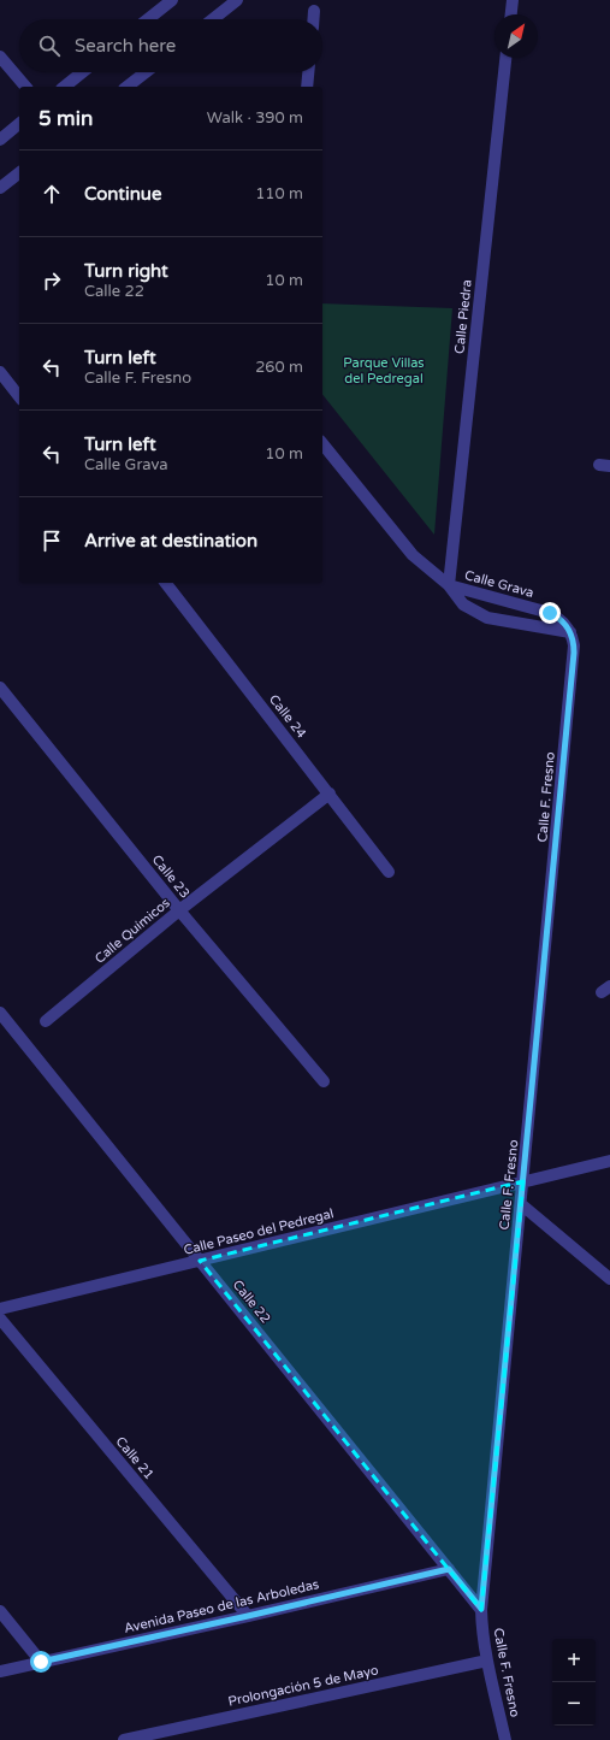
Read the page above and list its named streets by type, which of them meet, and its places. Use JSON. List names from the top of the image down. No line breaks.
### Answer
{"streets":{"street":["Calle Piedra","Calle Grava","Calle 24","Calle F. Fresno","Calle 23","Calle Químicos","Calle Paseo del Pedregal","Calle 22","Calle 21","Avenida Paseo de las Arboledas","Prolongación 5 de Mayo"]},"crossings":[["Calle Piedra","Calle Grava"],["Calle Grava","Calle F. Fresno"],["Calle 24","Calle Químicos"],["Calle F. Fresno","Calle Paseo del Pedregal"],["Calle F. Fresno","Calle 22"],["Calle F. Fresno","Prolongación 5 de Mayo"],["Calle 23","Calle Químicos"],["Calle Paseo del Pedregal","Calle 22"],["Calle 22","Avenida Paseo de las Arboledas"],["Calle 21","Avenida Paseo de las Arboledas"]],"parks":["Parque Villas del Pedregal"],"north":"top right","page":{"search":"Search here","heading":["5 min","Walk · 390 m"],"list":[["Continue","110 m"],["Turn right","Calle 22","10 m"],["Turn left","Calle F. Fresno","260 m"],["Turn left","Calle Grava","10 m"],"Arrive at destination"],"map_buttons":["+","−"]}}
